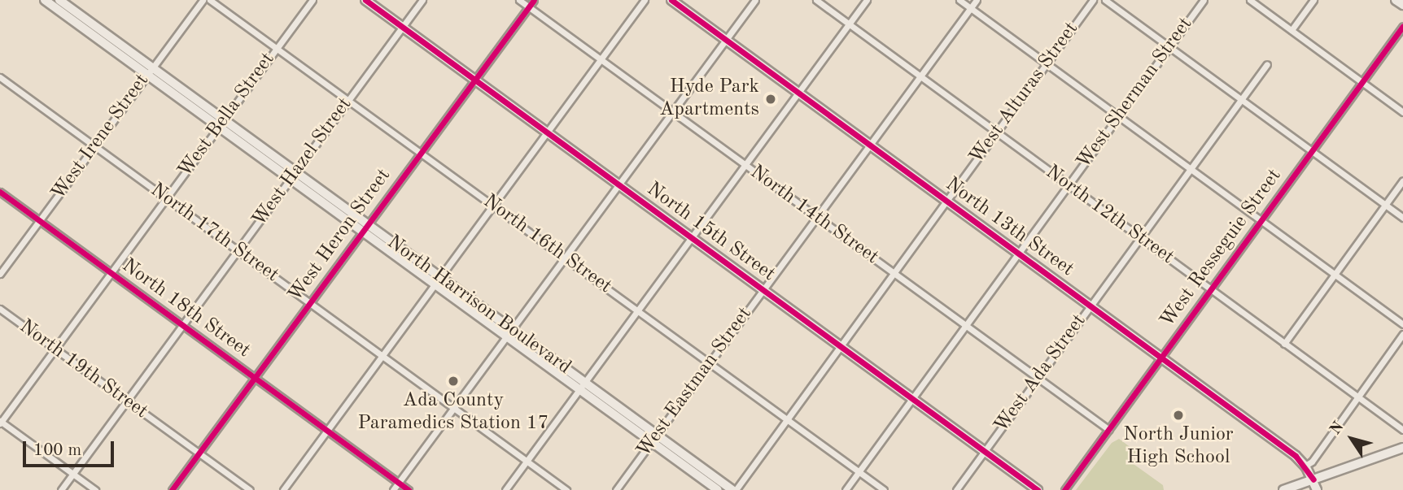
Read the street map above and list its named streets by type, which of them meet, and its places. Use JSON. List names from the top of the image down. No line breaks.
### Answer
{"streets":{"street":["West Alturas Street","West Sherman Street","West Bella Street","West Irene Street","West Hazel Street","North 14th Street","North 12th Street","North 13th Street","North 15th Street","North 17th Street","West Heron Street","North 16th Street","West Resseguie Street","North Harrison Boulevard","North 18th Street","North 19th Street","West Ada Street","West Eastman Street"]},"crossings":[["West Alturas Street","North 14th Street"],["West Alturas Street","North 12th Street"],["West Alturas Street","North 13th Street"],["West Alturas Street","North 15th Street"],["West Alturas Street","North 16th Street"],["West Alturas Street","North Harrison Boulevard"],["West Sherman Street","North 14th Street"],["West Sherman Street","North 12th Street"],["West Sherman Street","North 13th Street"],["West Sherman Street","North 15th Street"],["West Sherman Street","North 16th Street"],["West Bella Street","North 17th Street"],["West Bella Street","North 16th Street"],["West Bella Street","North Harrison Boulevard"],["West Bella Street","North 18th Street"],["West Bella Street","North 19th Street"],["West Irene Street","North 17th Street"],["West Irene Street","North Harrison Boulevard"],["West Irene Street","North 18th Street"],["West Hazel Street","North 15th Street"],["West Hazel Street","North 17th Street"],["West Hazel Street","North 16th Street"],["West Hazel Street","North Harrison Boulevard"],["West Hazel Street","North 18th Street"],["West Hazel Street","North 19th Street"],["North 14th Street","West Heron Street"],["North 14th Street","West Resseguie Street"],["North 14th Street","West Ada Street"],["North 14th Street","West Eastman Street"],["North 12th Street","West Resseguie Street"],["North 12th Street","West Ada Street"],["North 12th Street","West Eastman Street"],["North 13th Street","West Resseguie Street"],["North 13th Street","West Ada Street"],["North 13th Street","West Eastman Street"],["North 15th Street","West Heron Street"],["North 15th Street","West Ada Street"],["North 15th Street","West Eastman Street"],["North 17th Street","West Heron Street"],["West Heron Street","North 16th Street"],["West Heron Street","North Harrison Boulevard"],["West Heron Street","North 18th Street"],["West Heron Street","North 19th Street"],["North 16th Street","West Eastman Street"],["North Harrison Boulevard","West Eastman Street"]],"places":["Hyde Park Apartments","Ada County Paramedics Station 17","North Junior High School"],"scale_bar":"100 m","north":"top left"}
